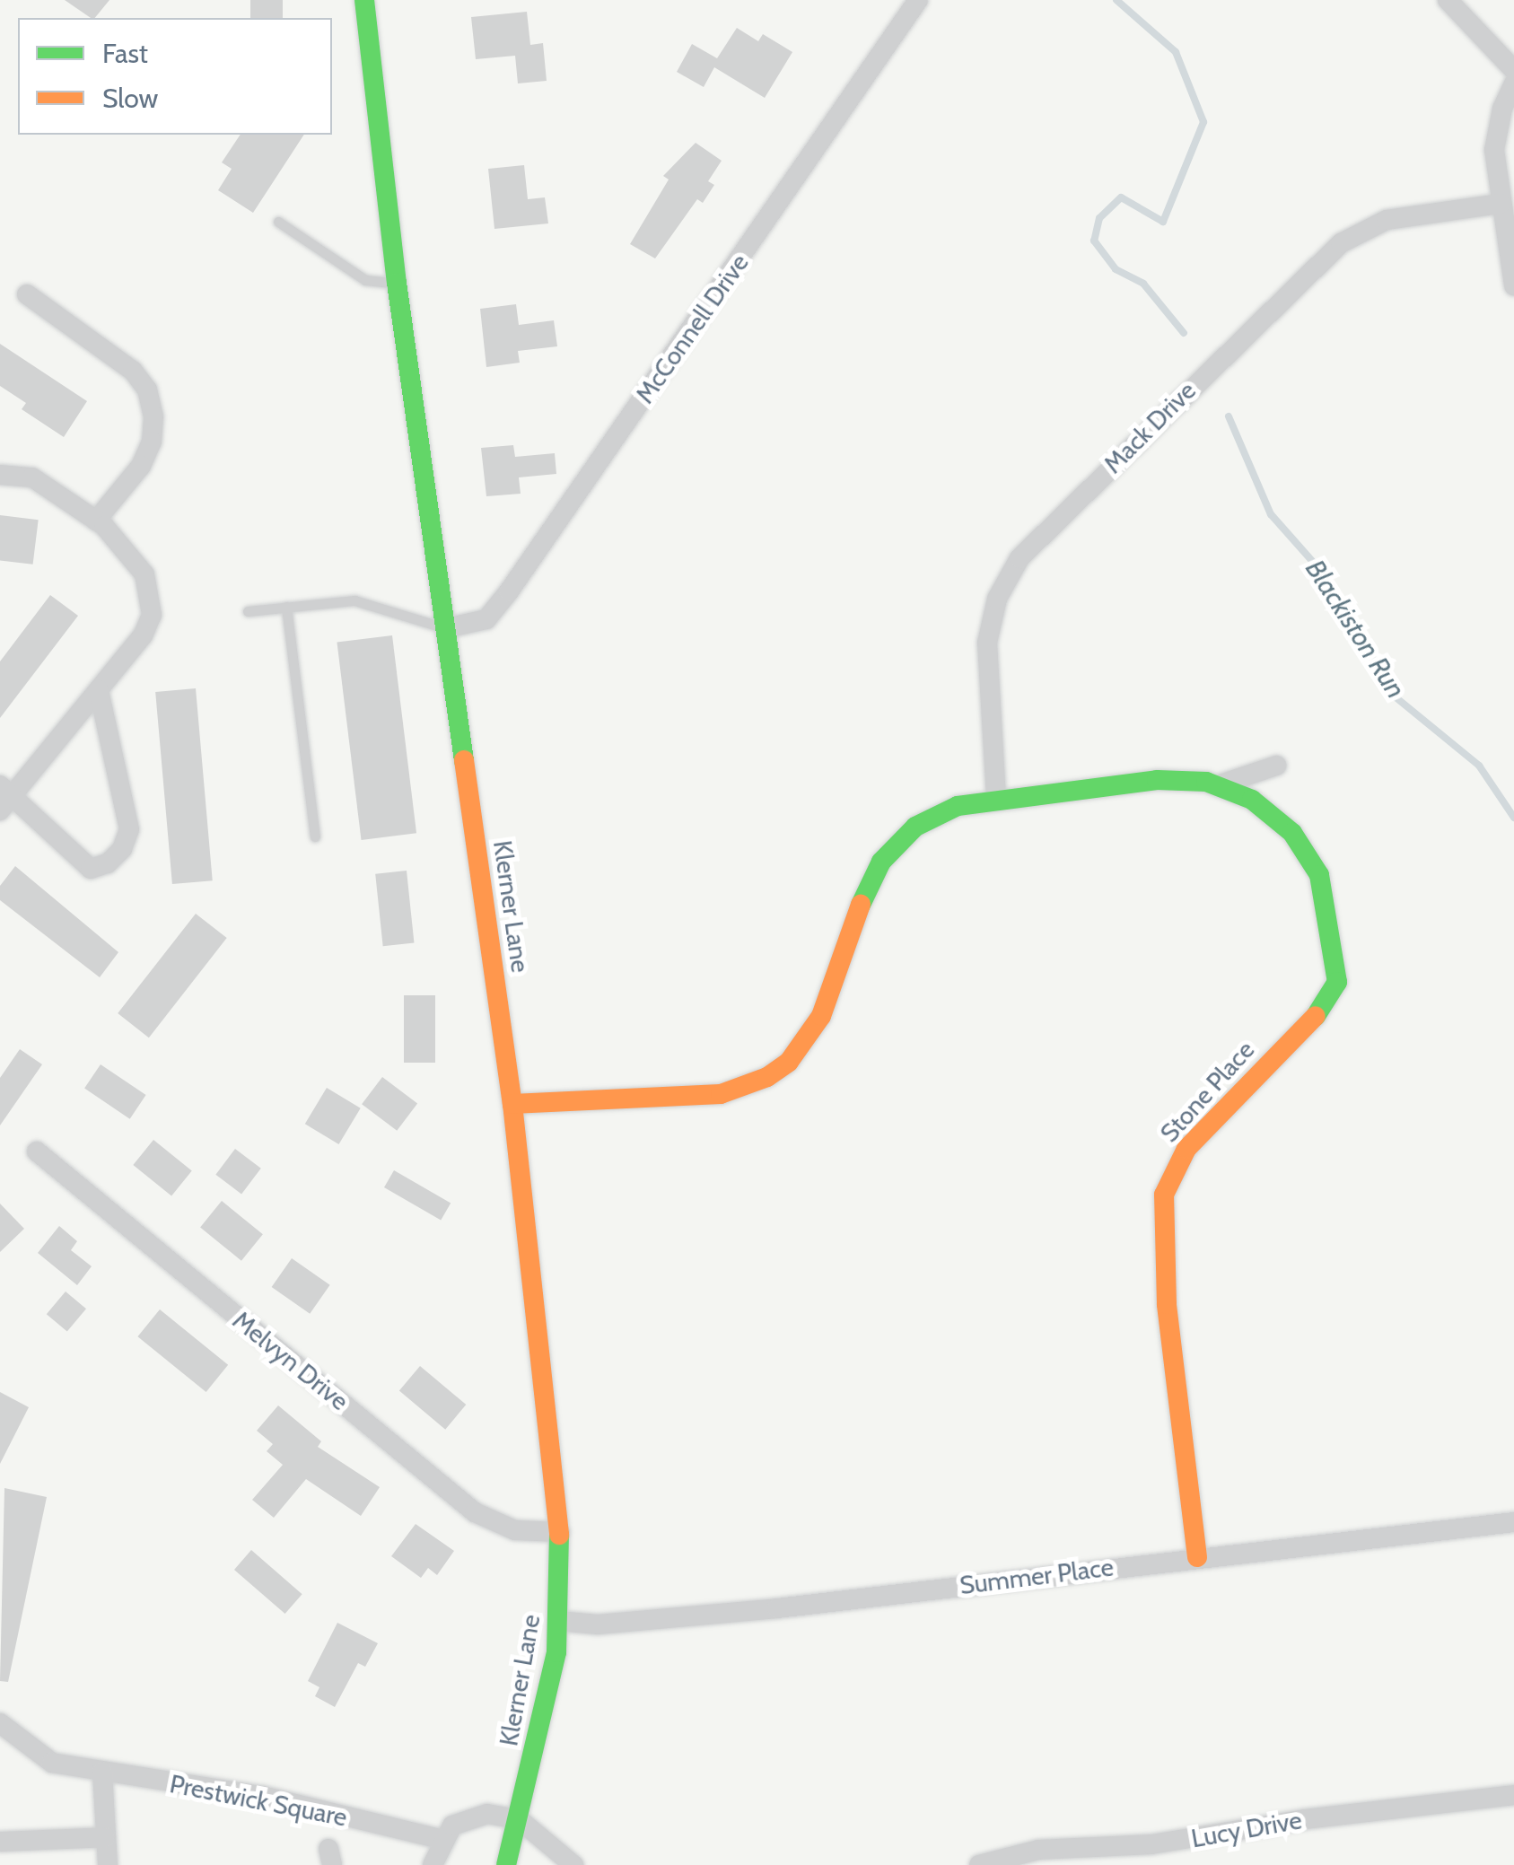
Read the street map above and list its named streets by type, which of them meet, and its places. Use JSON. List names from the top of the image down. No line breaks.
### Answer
{"streets":{"street":["McConnell Drive","Mack Drive","Klerner Lane","Stone Place","Melvyn Drive","Summer Place","Prestwick Square","Lucy Drive"]},"crossings":[["McConnell Drive","Klerner Lane"],["Mack Drive","Stone Place"],["Klerner Lane","Stone Place"],["Klerner Lane","Melvyn Drive"],["Klerner Lane","Summer Place"],["Stone Place","Summer Place"]],"water":["Blackiston Run"],"legend":["Fast","Slow"]}
